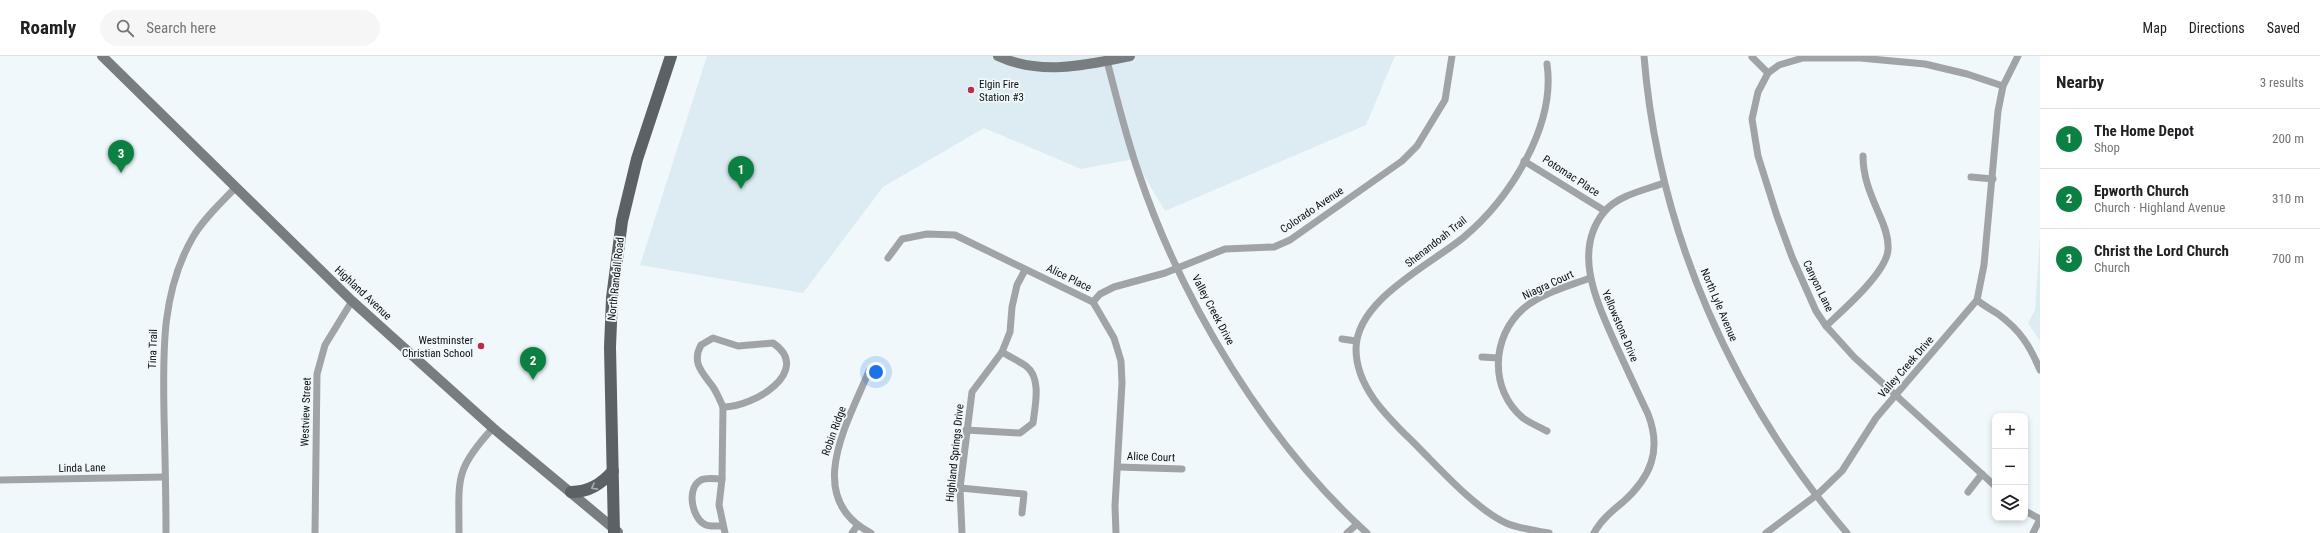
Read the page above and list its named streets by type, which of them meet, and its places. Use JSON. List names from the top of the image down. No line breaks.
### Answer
{"streets":{"main road":["North Randall Road","Highland Avenue"],"street":["Potomac Place","Colorado Avenue","Shenandoah Trail","Alice Place","Niagra Court","Canyon Lane","North Lyle Avenue","Valley Creek Drive","Yellowstone Drive","Tina Trail","Westview Street","Robin Ridge","Highland Springs Drive","Alice Court","Linda Lane"]},"crossings":[["Potomac Place","Shenandoah Trail"],["Potomac Place","Yellowstone Drive"],["Colorado Avenue","Alice Place"],["Colorado Avenue","Valley Creek Drive"],["Alice Place","Highland Springs Drive"],["Alice Place","Alice Court"],["North Randall Road","Highland Avenue"],["Niagra Court","Yellowstone Drive"],["Canyon Lane","Valley Creek Drive"],["Highland Avenue","Tina Trail"],["Highland Avenue","Westview Street"],["North Lyle Avenue","Valley Creek Drive"],["North Lyle Avenue","Yellowstone Drive"],["Tina Trail","Linda Lane"]],"places":["Elgin Fire Station #3","Westminster Christian School"],"page":{"header":"Roamly","search":"Search here","nav":["Map","Directions","Saved"],"heading":["Nearby","3 results"],"list":[{"mark":"1","name":"The Home Depot","note":"Shop","value":"200 m"},{"mark":"2","name":"Epworth Church","note":"Church · Highland Avenue","value":"310 m"},{"mark":"3","name":"Christ the Lord Church","note":"Church","value":"700 m"}],"pins":["3","1","2"],"map_buttons":["+","−"]}}
